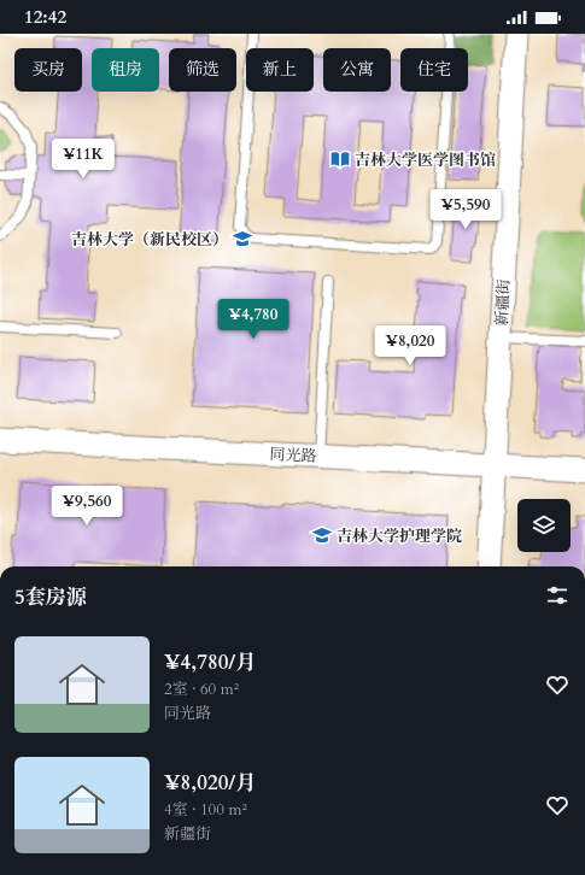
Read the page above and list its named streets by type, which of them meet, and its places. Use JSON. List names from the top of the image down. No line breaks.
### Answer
{"streets":{"street":["新疆街","同光路"]},"crossings":[["新疆街","同光路"]],"places":{"library":["吉林大学医学图书馆"],"school or university":["吉林大学（新民校区）","吉林大学护理学院"]},"page":{"status":"12:42","chip":["买房","租房","筛选","新上","公寓","住宅"],"price":["¥11K","¥5,590","¥4,780","¥8,020","¥9,560"],"heading":"5套房源","list":[{"name":"¥4,780/月","note":"2室 · 60 m² · 同光路"},{"name":"¥8,020/月","note":"4室 · 100 m² · 新疆街"}]}}
